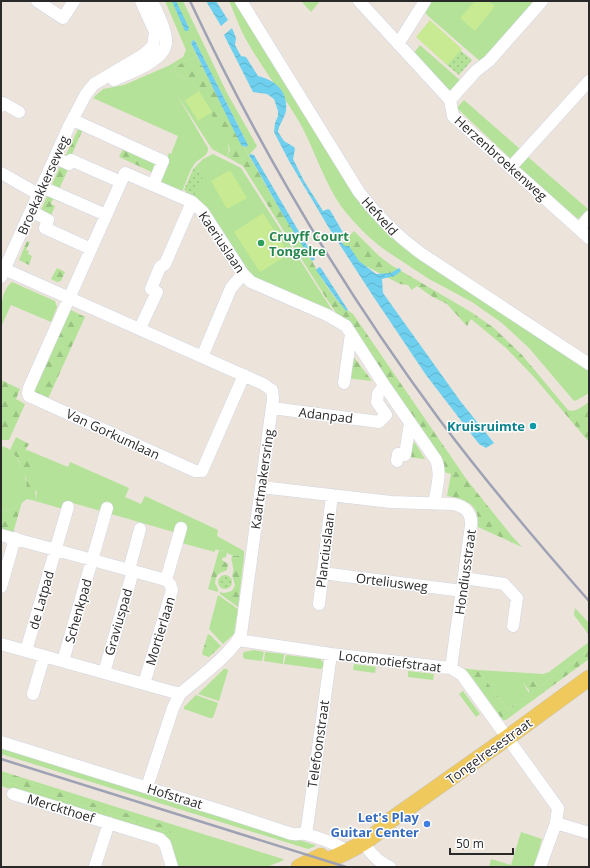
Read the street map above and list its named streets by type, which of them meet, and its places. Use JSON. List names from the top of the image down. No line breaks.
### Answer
{"streets":{"main road":["Tongelresestraat"],"street":["Herzenbroekenweg","Broekakkerseweg","Hefveld","Kaeriuslaan","Adanpad","Van Gorkumlaan","Kaartmakersring","Planciuslaan","Hondiusstraat","Orteliusweg","de Latpad","Schenkpad","Graviuspad","Mortierlaan","Locomotiefstraat","Telefoonstraat","Hofstraat","Merckthoef"]},"crossings":[["Broekakkerseweg","Kaartmakersring"],["Kaeriuslaan","Adanpad"],["Kaeriuslaan","Hondiusstraat"],["Adanpad","Kaartmakersring"],["Van Gorkumlaan","Kaartmakersring"],["Kaartmakersring","Locomotiefstraat"],["Planciuslaan","Orteliusweg"],["Hondiusstraat","Orteliusweg"],["Hondiusstraat","Locomotiefstraat"],["de Latpad","Mortierlaan"],["Schenkpad","Mortierlaan"],["Graviuspad","Mortierlaan"],["Locomotiefstraat","Telefoonstraat"],["Locomotiefstraat","Tongelresestraat"],["Telefoonstraat","Hofstraat"],["Tongelresestraat","Hofstraat"]],"places":["Cruyff Court Tongelre","Kruisruimte","Let's Play Guitar Center"],"scale_bar":"50 m"}
